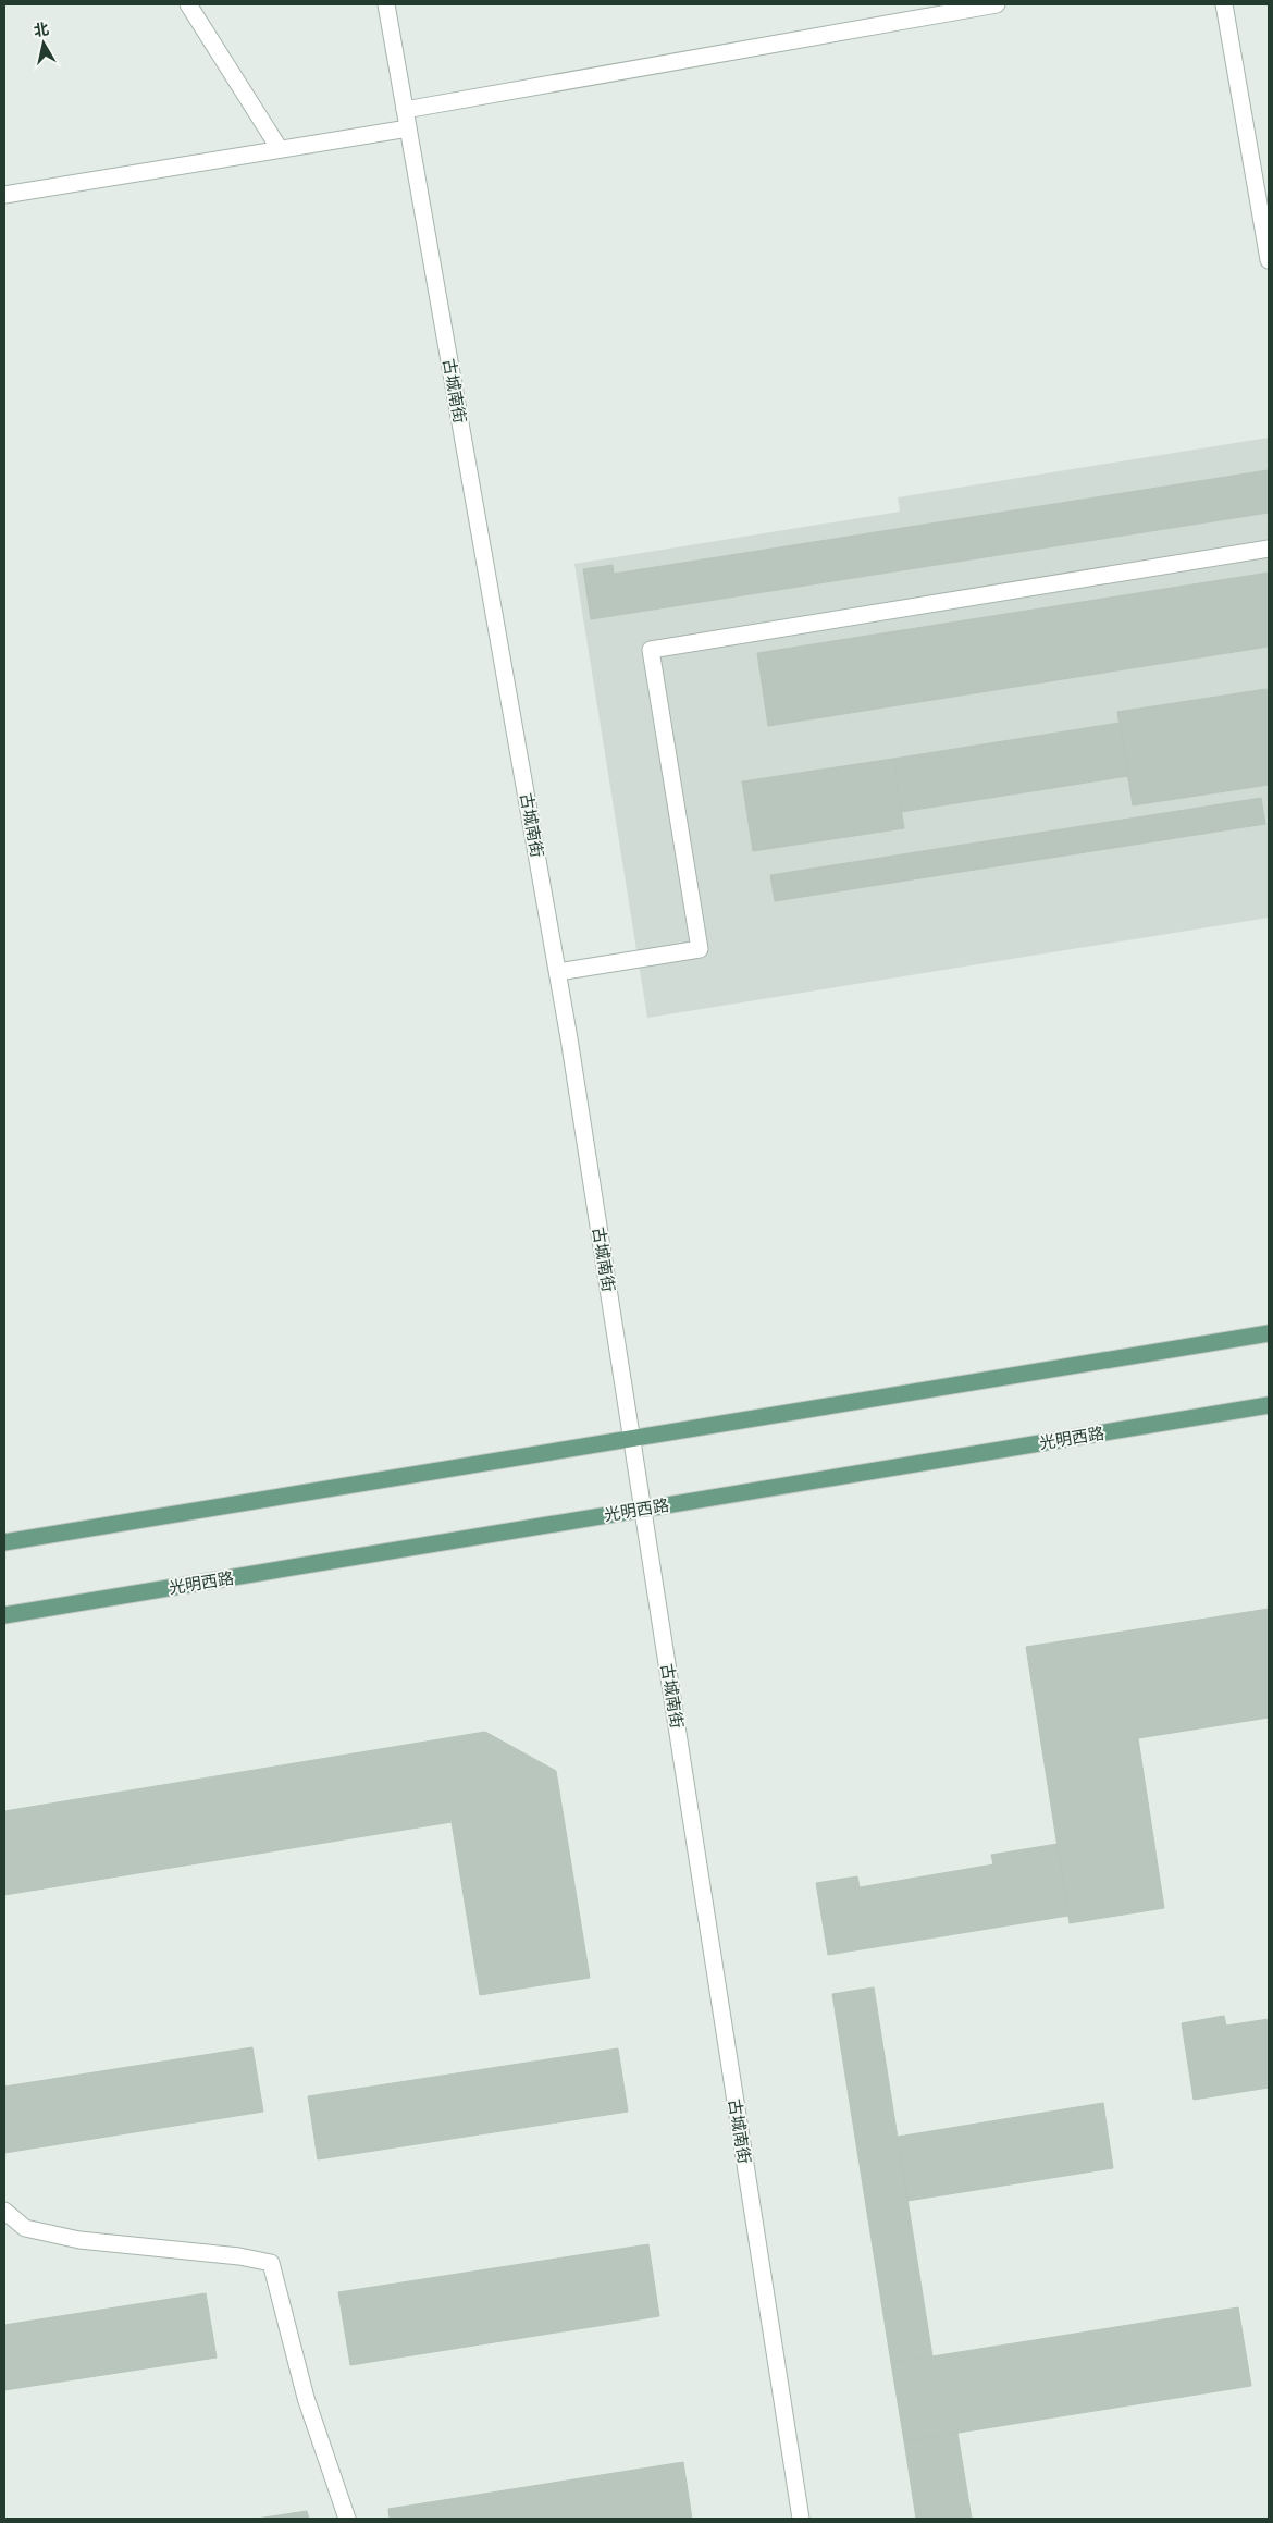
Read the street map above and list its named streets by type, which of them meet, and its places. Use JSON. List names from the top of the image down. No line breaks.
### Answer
{"streets":{"main road":["光明西路"],"street":["古城南街"]},"crossings":[["古城南街","光明西路"]],"north":"top"}
